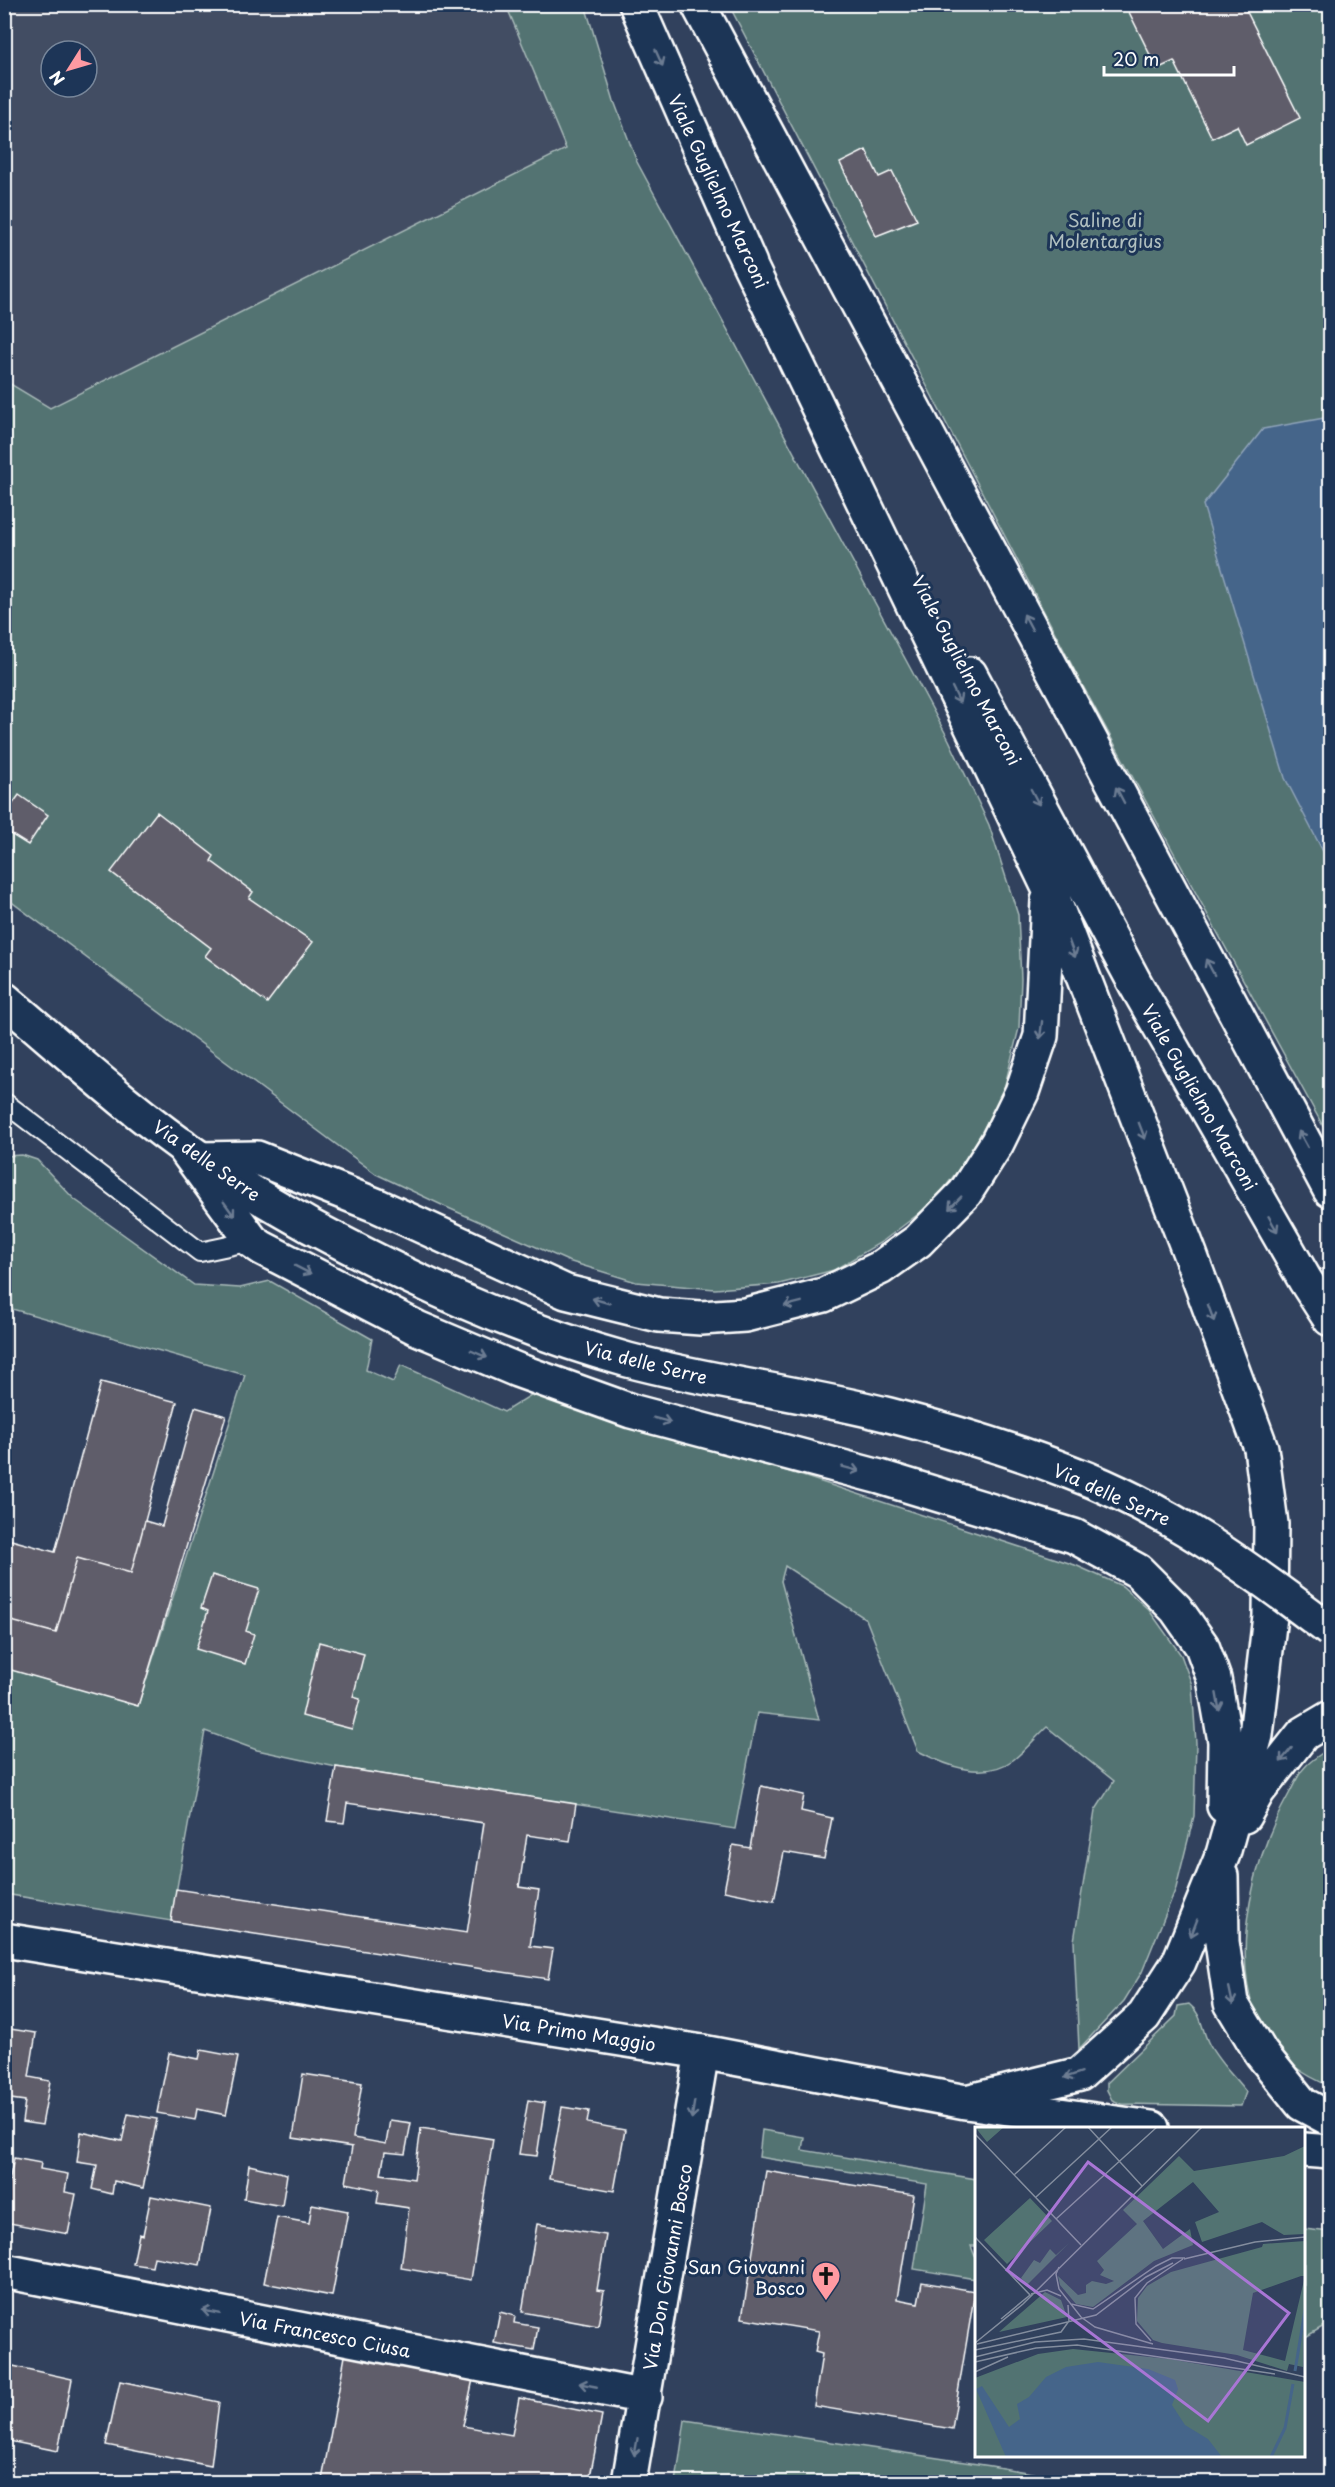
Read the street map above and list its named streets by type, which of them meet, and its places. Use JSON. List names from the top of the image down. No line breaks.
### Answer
{"streets":{"main road":["Viale Guglielmo Marconi","Via delle Serre","Via Primo Maggio","Via Don Giovanni Bosco","Via Francesco Ciusa"]},"crossings":[["Via Primo Maggio","Via Don Giovanni Bosco"],["Via Don Giovanni Bosco","Via Francesco Ciusa"]],"one_way":["Via Don Giovanni Bosco","Via Francesco Ciusa"],"parks":["Saline di Molentargius"],"places":{"church":["San Giovanni Bosco"]},"scale_bar":"20 m","north":"bottom left"}
